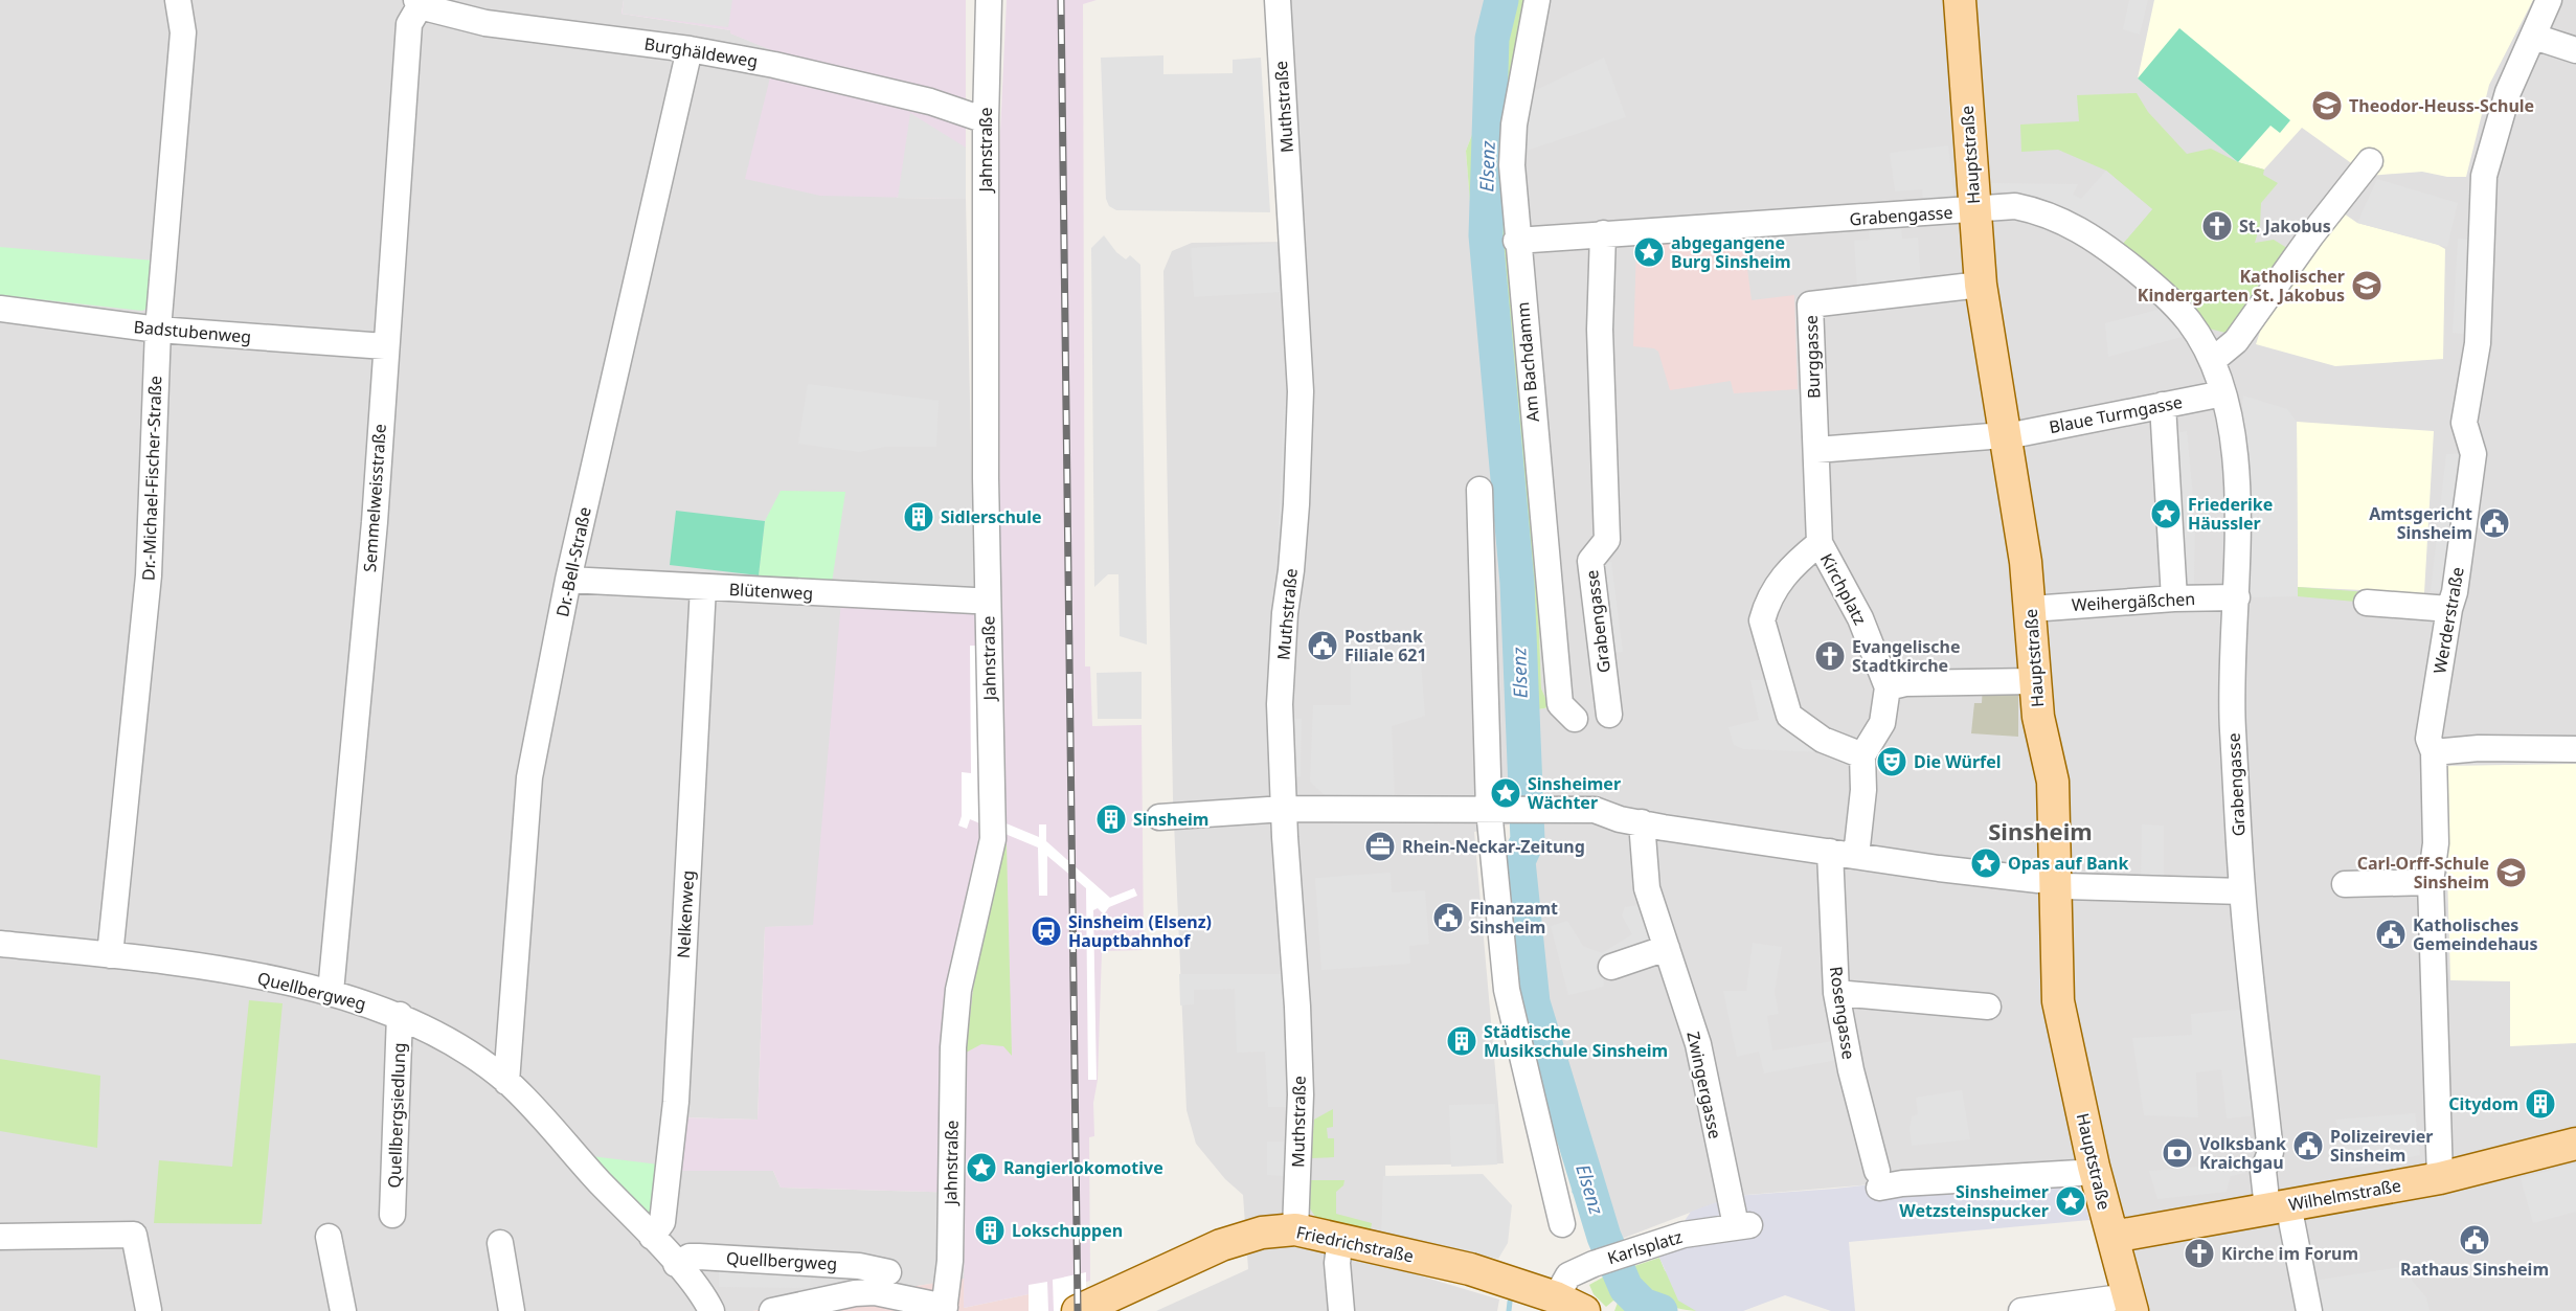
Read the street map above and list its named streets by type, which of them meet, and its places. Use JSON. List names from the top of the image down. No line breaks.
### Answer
{"streets":{"main road":["Hauptstraße","Wilhelmstraße","Friedrichstraße"],"street":["Burghäldeweg","Muthstraße","Jahnstraße","Grabengasse","Badstubenweg","Burggasse","Am Bachdamm","Blaue Turmgasse","Dr.-Michael-Fischer-Straße","Semmelweisstraße","Dr.-Bell-Straße","Kirchplatz","Blütenweg","Weihergäßchen","Werderstraße","Nelkenweg","Quellbergweg","Rosengasse","Zwingergasse","Quellbergsiedlung","Karlsplatz"]},"crossings":[["Burghäldeweg","Jahnstraße"],["Burghäldeweg","Semmelweisstraße"],["Burghäldeweg","Dr.-Bell-Straße"],["Muthstraße","Friedrichstraße"],["Hauptstraße","Grabengasse"],["Hauptstraße","Burggasse"],["Hauptstraße","Blaue Turmgasse"],["Hauptstraße","Weihergäßchen"],["Hauptstraße","Wilhelmstraße"],["Grabengasse","Am Bachdamm"],["Grabengasse","Blaue Turmgasse"],["Grabengasse","Weihergäßchen"],["Grabengasse","Wilhelmstraße"],["Badstubenweg","Dr.-Michael-Fischer-Straße"],["Badstubenweg","Semmelweisstraße"],["Burggasse","Blaue Turmgasse"],["Burggasse","Kirchplatz"],["Dr.-Michael-Fischer-Straße","Quellbergweg"],["Semmelweisstraße","Quellbergweg"],["Dr.-Bell-Straße","Blütenweg"],["Dr.-Bell-Straße","Quellbergweg"],["Blütenweg","Nelkenweg"],["Werderstraße","Wilhelmstraße"],["Nelkenweg","Quellbergweg"],["Quellbergweg","Quellbergsiedlung"],["Zwingergasse","Karlsplatz"],["Friedrichstraße","Karlsplatz"]],"districts":["Sinsheim"],"water":["Elsenz"],"places":{"school or university":["Theodor-Heuss-Schule","Katholischer Kindergarten St. Jakobus","Carl-Orff-Schule Sinsheim"],"church":["St. Jakobus","Evangelische Stadtkirche","Kirche im Forum"],"place":["abgegangene Burg Sinsheim","Friederike Häussler","Sinsheimer Wächter","Opas auf Bank","Rangierlokomotive","Sinsheimer Wetzsteinspucker"],"building":["Sidlerschule","Sinsheim","Städtische Musikschule Sinsheim","Citydom","Lokschuppen"],"public building":["Amtsgericht Sinsheim","Postbank Filiale 621","Finanzamt Sinsheim","Katholisches Gemeindehaus","Polizeirevier Sinsheim","Rathaus Sinsheim"],"theatre":["Die Würfel"],"office":["Rhein-Neckar-Zeitung"],"station":["Sinsheim (Elsenz) Hauptbahnhof"],"bank":["Volksbank Kraichgau"]}}
